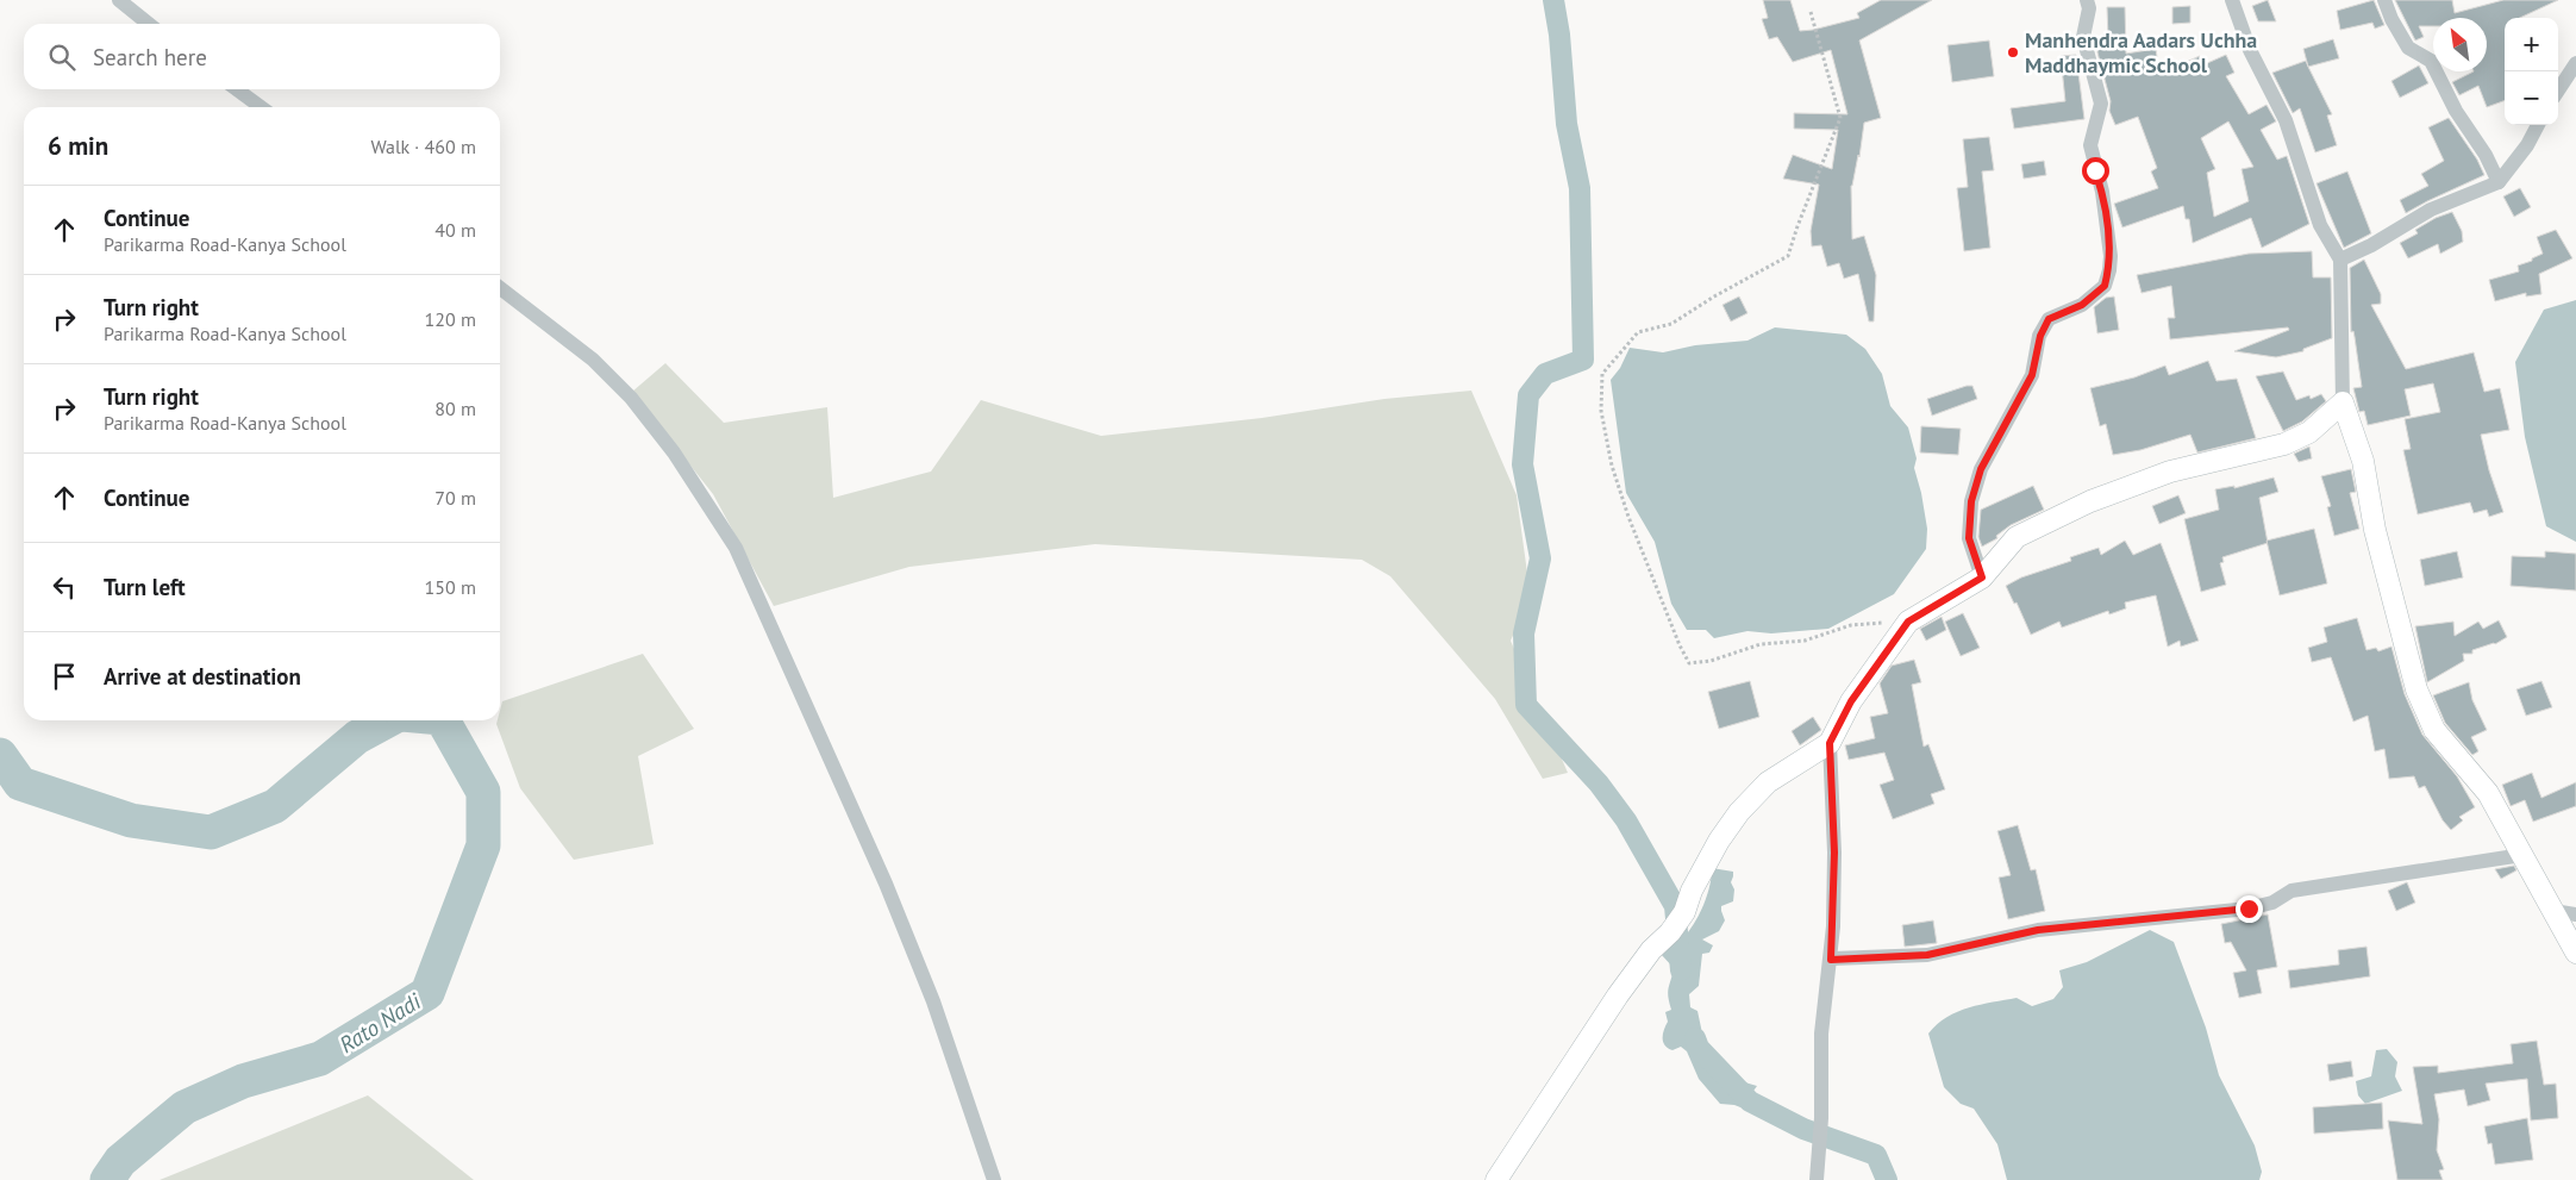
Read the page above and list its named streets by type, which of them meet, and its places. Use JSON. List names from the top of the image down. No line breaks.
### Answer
{"water":["Rato Nadi"],"places":["Manhendra Aadars Uchha Maddhaymic School"],"north":"top left","page":{"map_buttons":["+","−"],"search":"Search here","heading":["6 min","Walk · 460 m"],"list":[["Continue","Parikarma Road-Kanya School","40 m"],["Turn right","Parikarma Road-Kanya School","120 m"],["Turn right","Parikarma Road-Kanya School","80 m"],["Continue","70 m"],["Turn left","150 m"],"Arrive at destination"]}}
